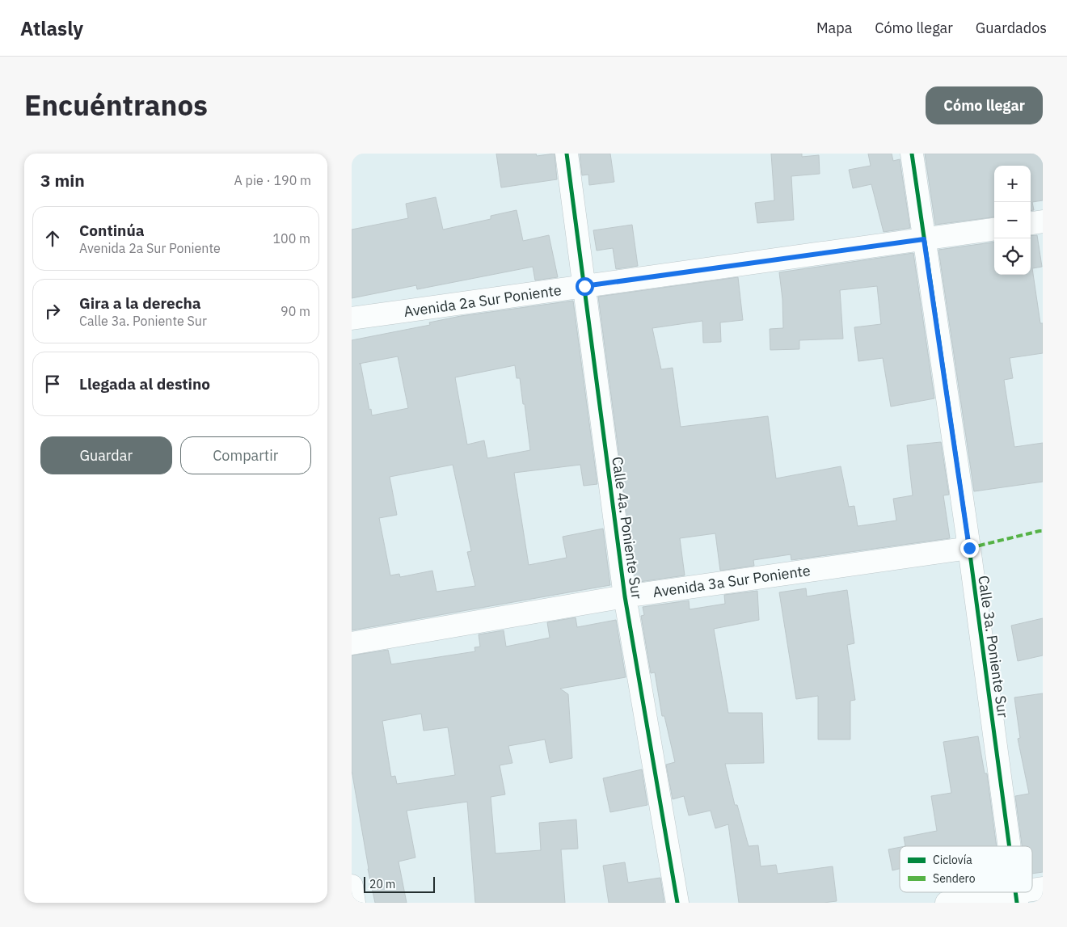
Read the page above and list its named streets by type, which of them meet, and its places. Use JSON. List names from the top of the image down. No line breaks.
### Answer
{"streets":{"street":["Avenida 2a Sur Poniente","Calle 4a. Poniente Sur","Avenida 3a Sur Poniente","Calle 3a. Poniente Sur"]},"crossings":[["Avenida 2a Sur Poniente","Calle 4a. Poniente Sur"],["Avenida 2a Sur Poniente","Calle 3a. Poniente Sur"],["Calle 4a. Poniente Sur","Avenida 3a Sur Poniente"],["Avenida 3a Sur Poniente","Calle 3a. Poniente Sur"]],"legend":["Ciclovía","Sendero"],"scale_bar":"20 m","page":{"header":"Atlasly","nav":["Mapa","Cómo llegar","Guardados"],"title":"Encuéntranos","buttons":["Cómo llegar",["Guardar","Compartir"]],"heading":["3 min","A pie · 190 m"],"map_buttons":["+","−"],"list":[["Continúa","Avenida 2a Sur Poniente","100 m"],["Gira a la derecha","Calle 3a. Poniente Sur","90 m"],"Llegada al destino"],"scale":"20 m"}}
